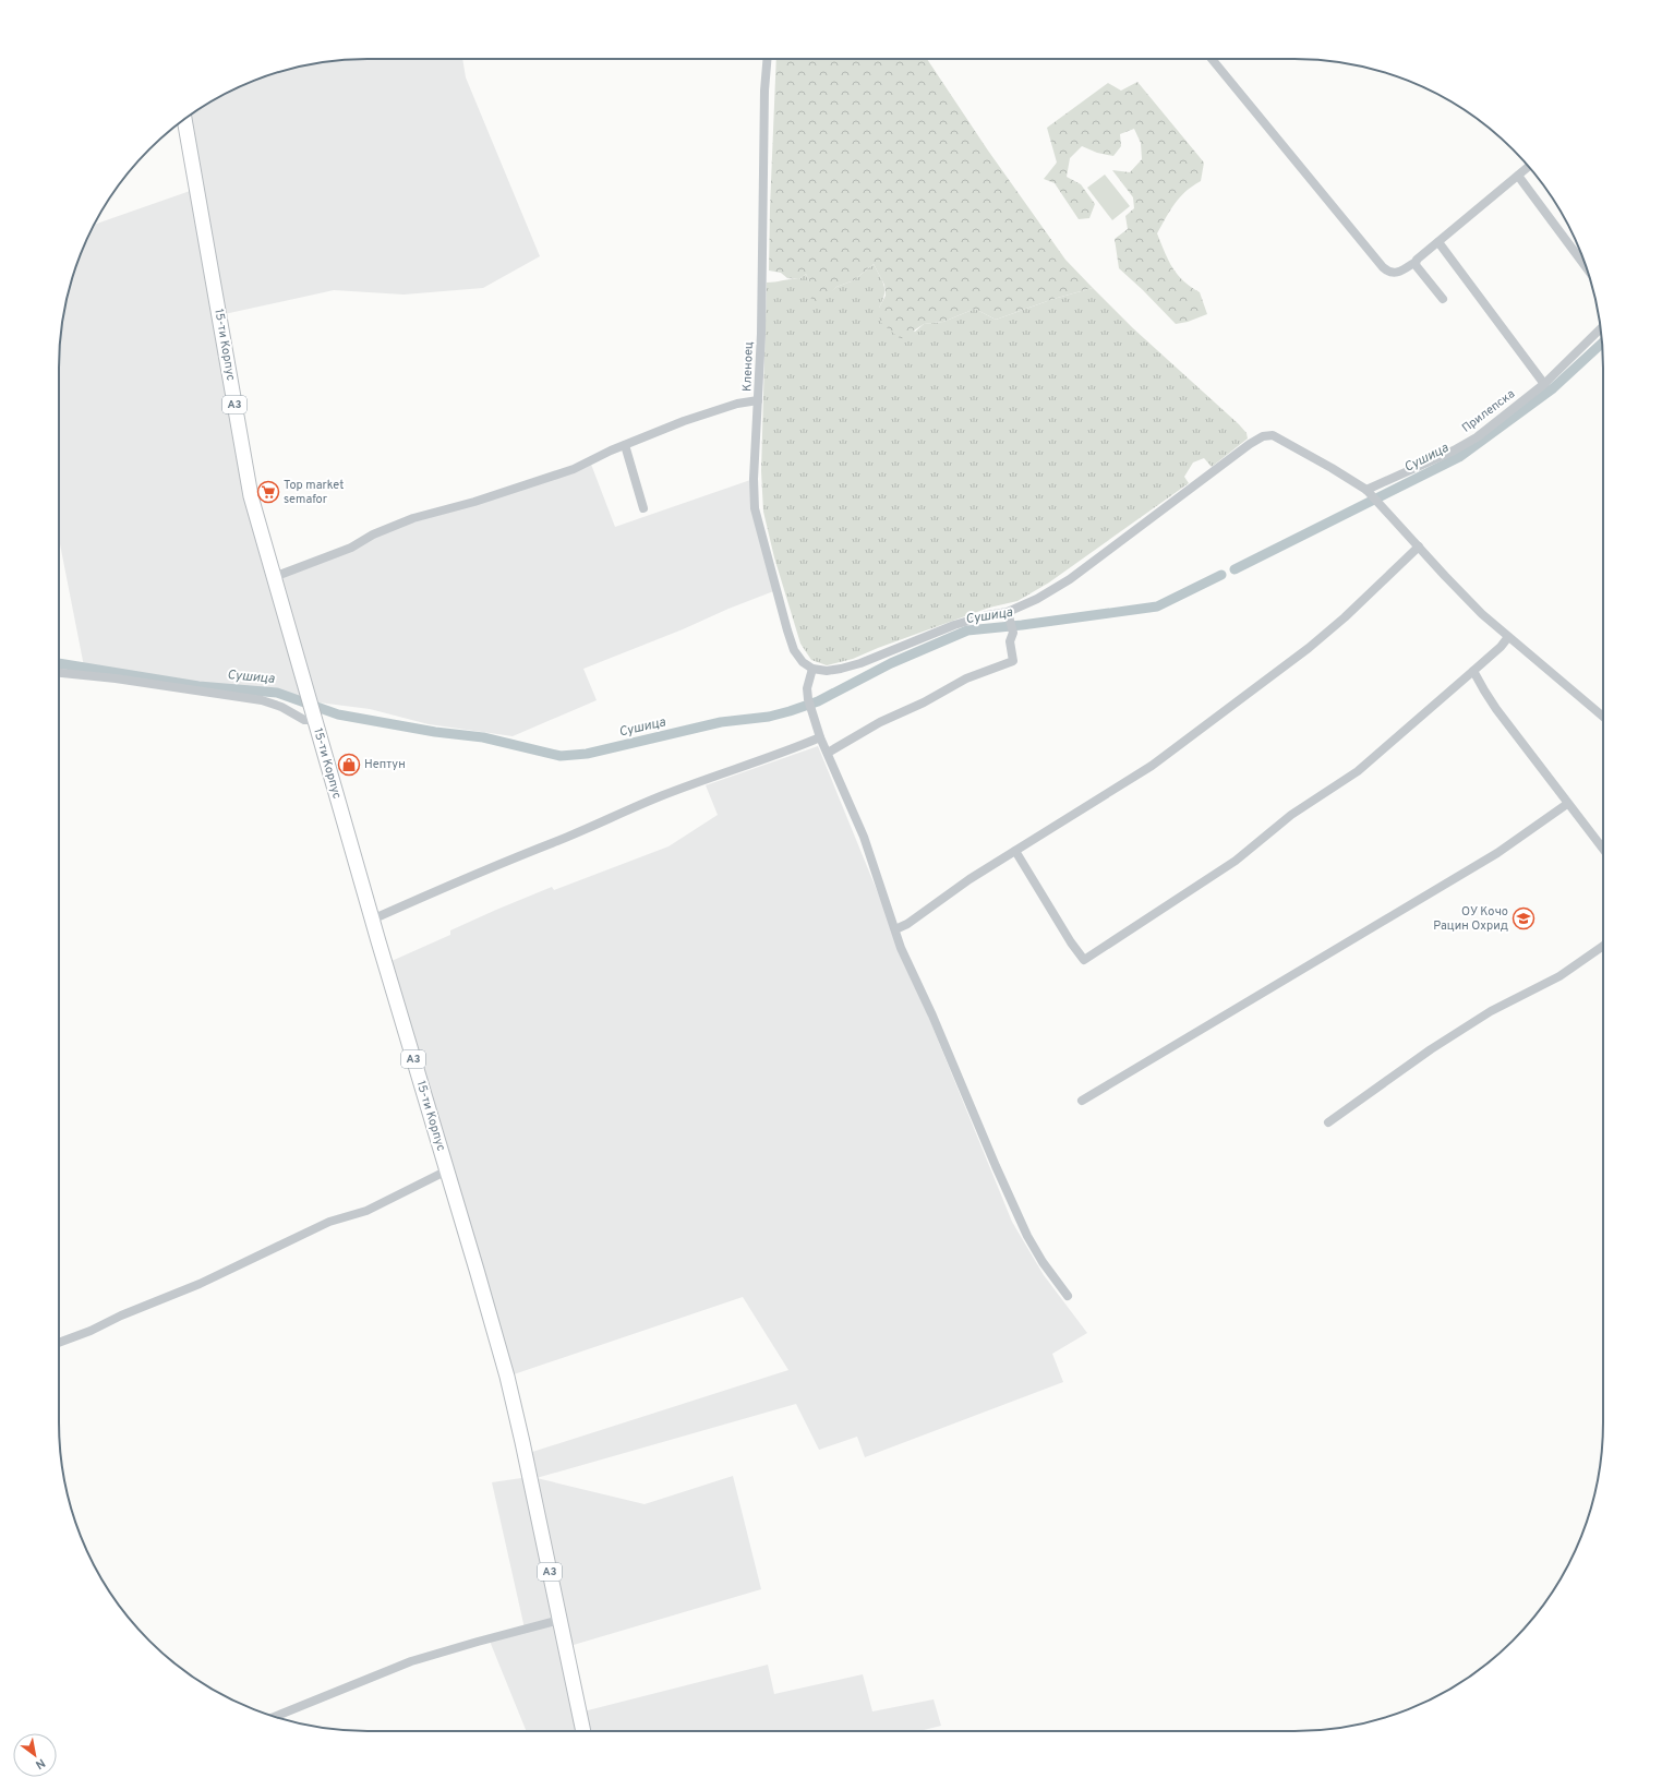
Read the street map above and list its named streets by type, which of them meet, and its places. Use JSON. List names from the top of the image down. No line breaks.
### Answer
{"streets":{"main road":["15-ти Корпус","A3"],"street":["Кленоец","Прилепска"]},"crossings":[["15-ти Корпус","A3"]],"water":["Сушица"],"places":{"supermarket":["Top market semafor"],"shop":["Нептун"],"school or university":["ОУ Кочо Рацин Охрид"]},"north":"bottom right"}
